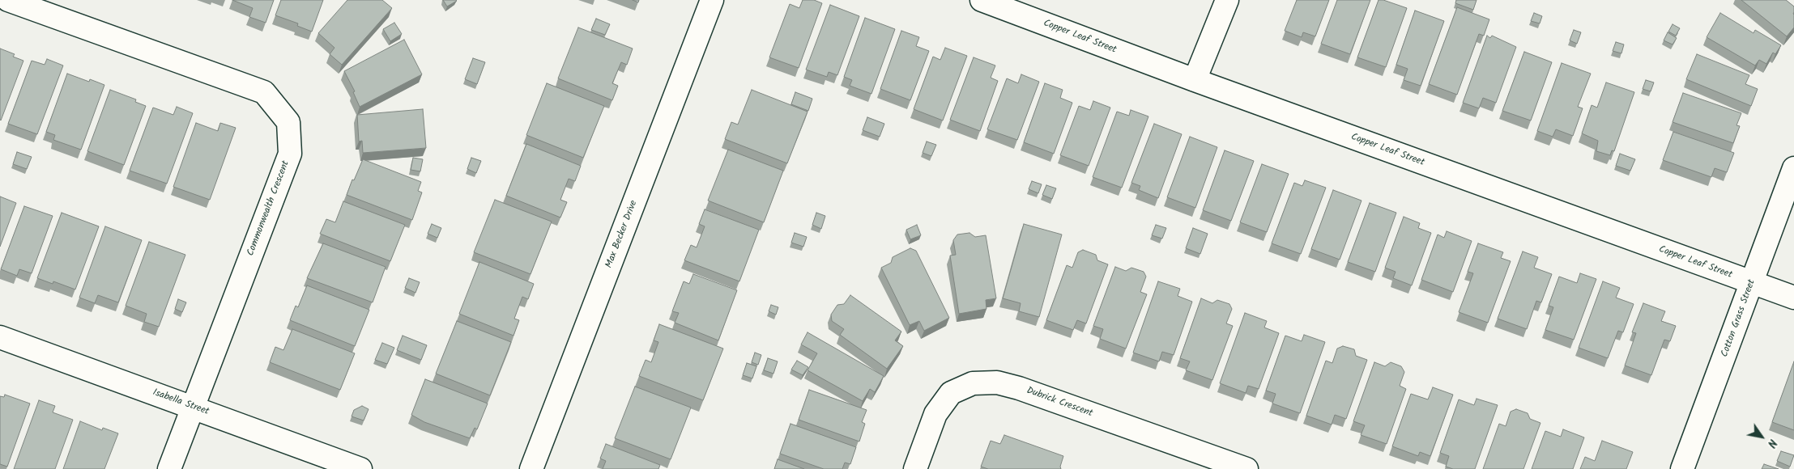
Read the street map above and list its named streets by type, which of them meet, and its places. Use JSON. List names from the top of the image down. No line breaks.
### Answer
{"streets":{"street":["Copper Leaf Street","Commonwealth Crescent","Max Becker Drive","Cotton Grass Street","Isabella Street","Dubrick Crescent"]},"crossings":[["Copper Leaf Street","Cotton Grass Street"],["Commonwealth Crescent","Isabella Street"]],"north":"bottom right"}
